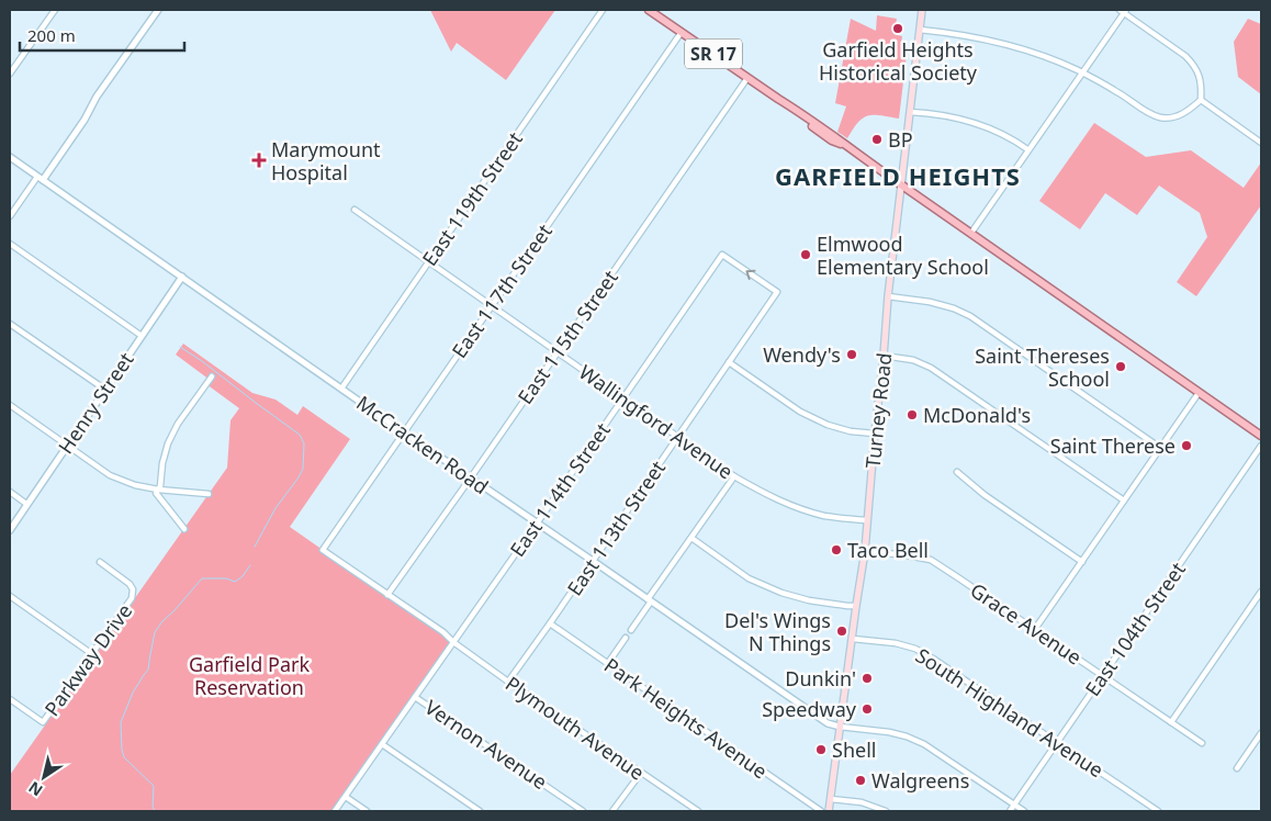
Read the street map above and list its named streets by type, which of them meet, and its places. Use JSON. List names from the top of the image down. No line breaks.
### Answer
{"streets":{"main road":["SR 17","Turney Road"],"street":["East 119th Street","East 117th Street","East 115th Street","Henry Street","Wallingford Avenue","McCracken Road","East 114th Street","East 113th Street","Grace Avenue","East 104th Street","Parkway Drive","South Highland Avenue","Park Heights Avenue","Plymouth Avenue","Vernon Avenue"]},"crossings":[["SR 17","East 117th Street"],["SR 17","East 115th Street"],["SR 17","Turney Road"],["East 119th Street","Wallingford Avenue"],["East 119th Street","McCracken Road"],["East 117th Street","Wallingford Avenue"],["East 117th Street","McCracken Road"],["East 117th Street","Plymouth Avenue"],["East 115th Street","Wallingford Avenue"],["East 115th Street","McCracken Road"],["East 115th Street","Plymouth Avenue"],["Henry Street","McCracken Road"],["Turney Road","Wallingford Avenue"],["Turney Road","McCracken Road"],["Turney Road","Grace Avenue"],["Turney Road","South Highland Avenue"],["Wallingford Avenue","East 114th Street"],["Wallingford Avenue","East 113th Street"],["McCracken Road","East 114th Street"],["McCracken Road","East 113th Street"],["East 114th Street","East 113th Street"],["East 114th Street","Plymouth Avenue"],["East 114th Street","Vernon Avenue"],["East 113th Street","Park Heights Avenue"],["East 113th Street","Plymouth Avenue"],["Grace Avenue","East 104th Street"],["East 104th Street","South Highland Avenue"]],"districts":["GARFIELD HEIGHTS"],"parks":["Garfield Park Reservation"],"places":{"other":["Garfield Heights Historical Society","BP","Elmwood Elementary School","Wendy's","Saint Thereses School","McDonald's","Saint Therese","Taco Bell","Del's Wings N Things","Dunkin'","Speedway","Shell","Walgreens"],"health":["Marymount Hospital"]},"scale_bar":"200 m","north":"bottom left"}
